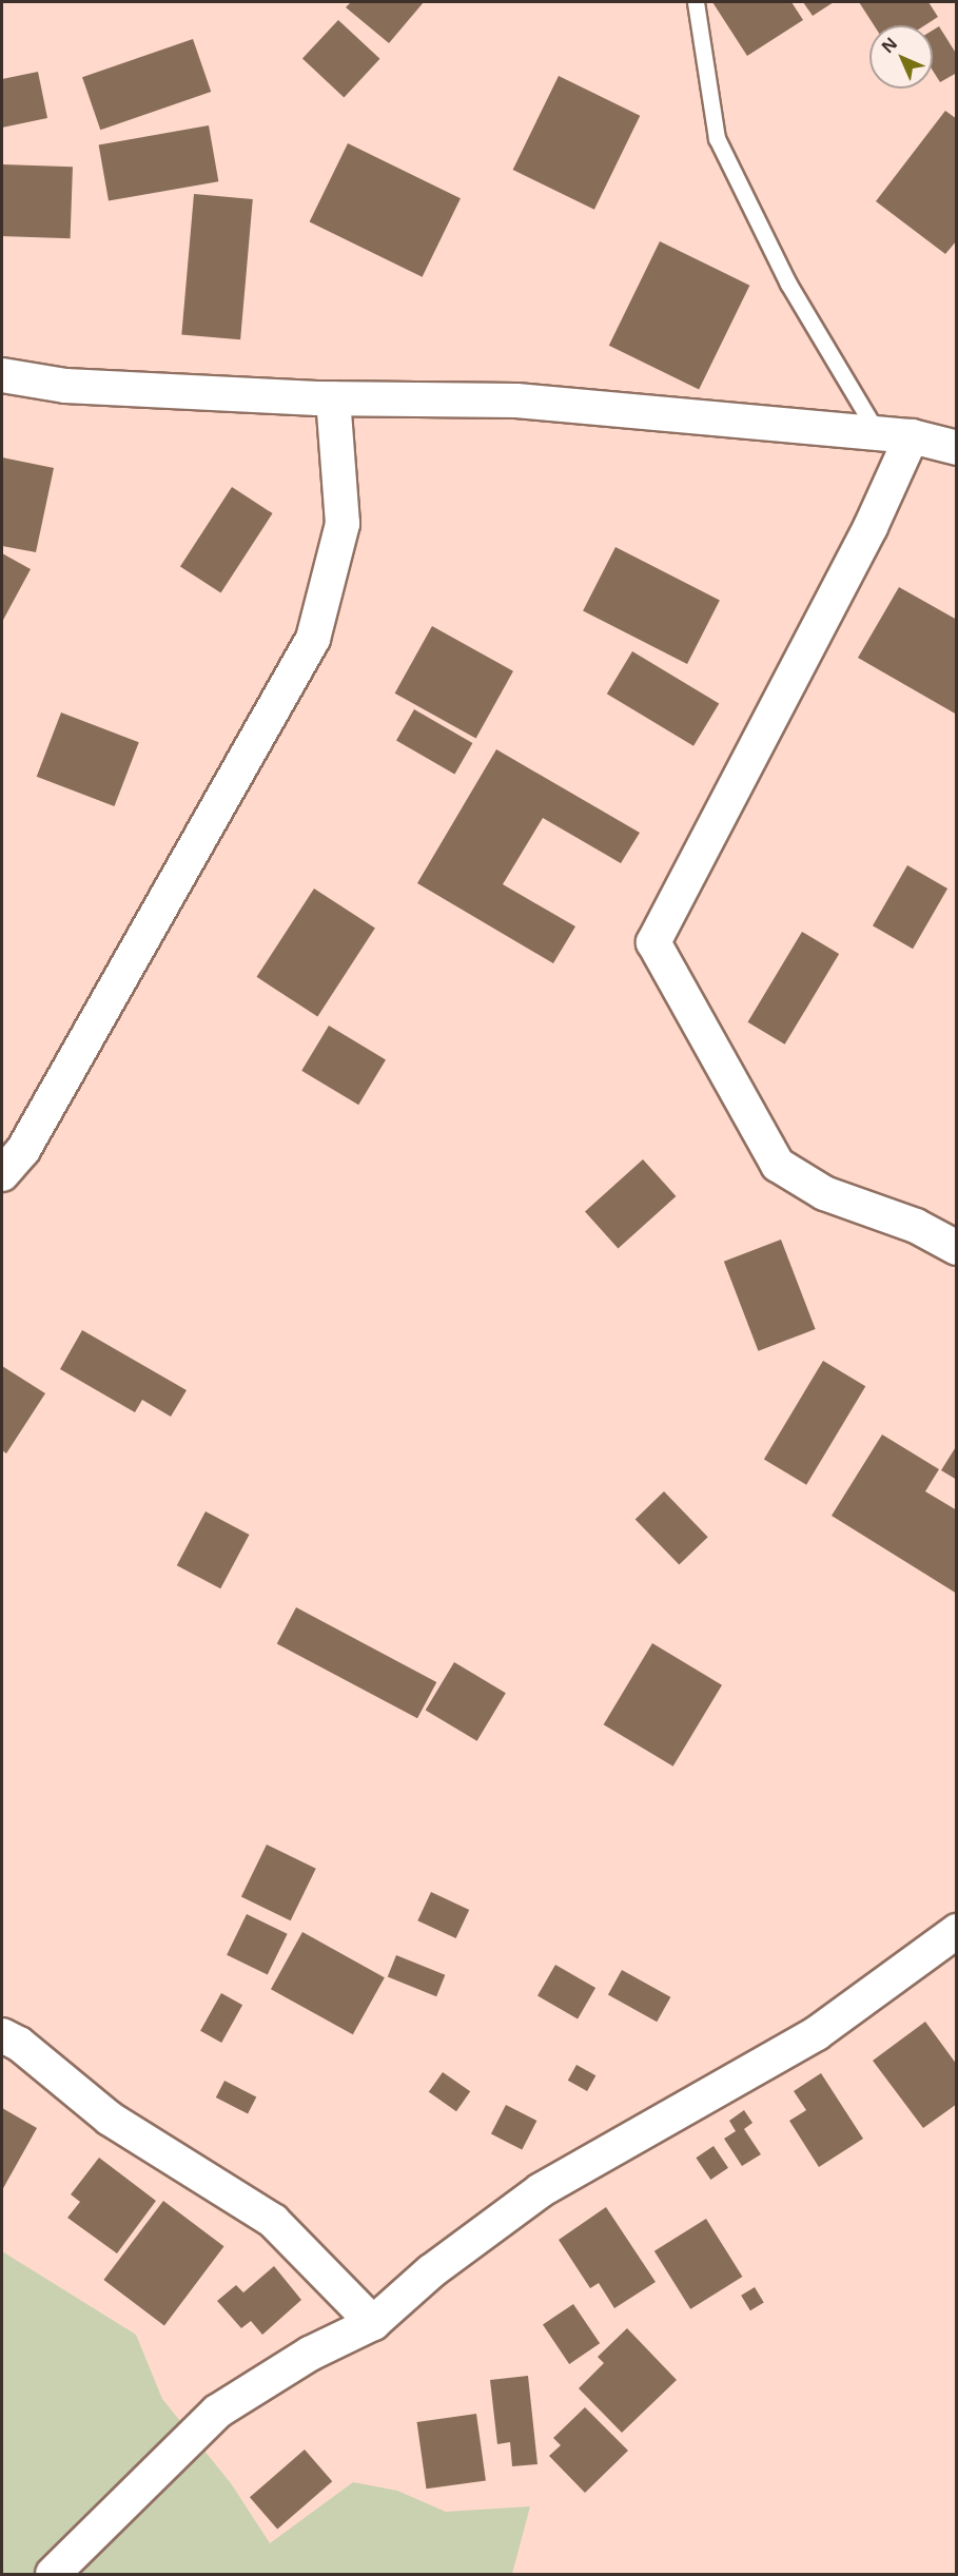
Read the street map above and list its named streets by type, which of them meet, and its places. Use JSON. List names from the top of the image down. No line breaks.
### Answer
{"north":"top left"}
